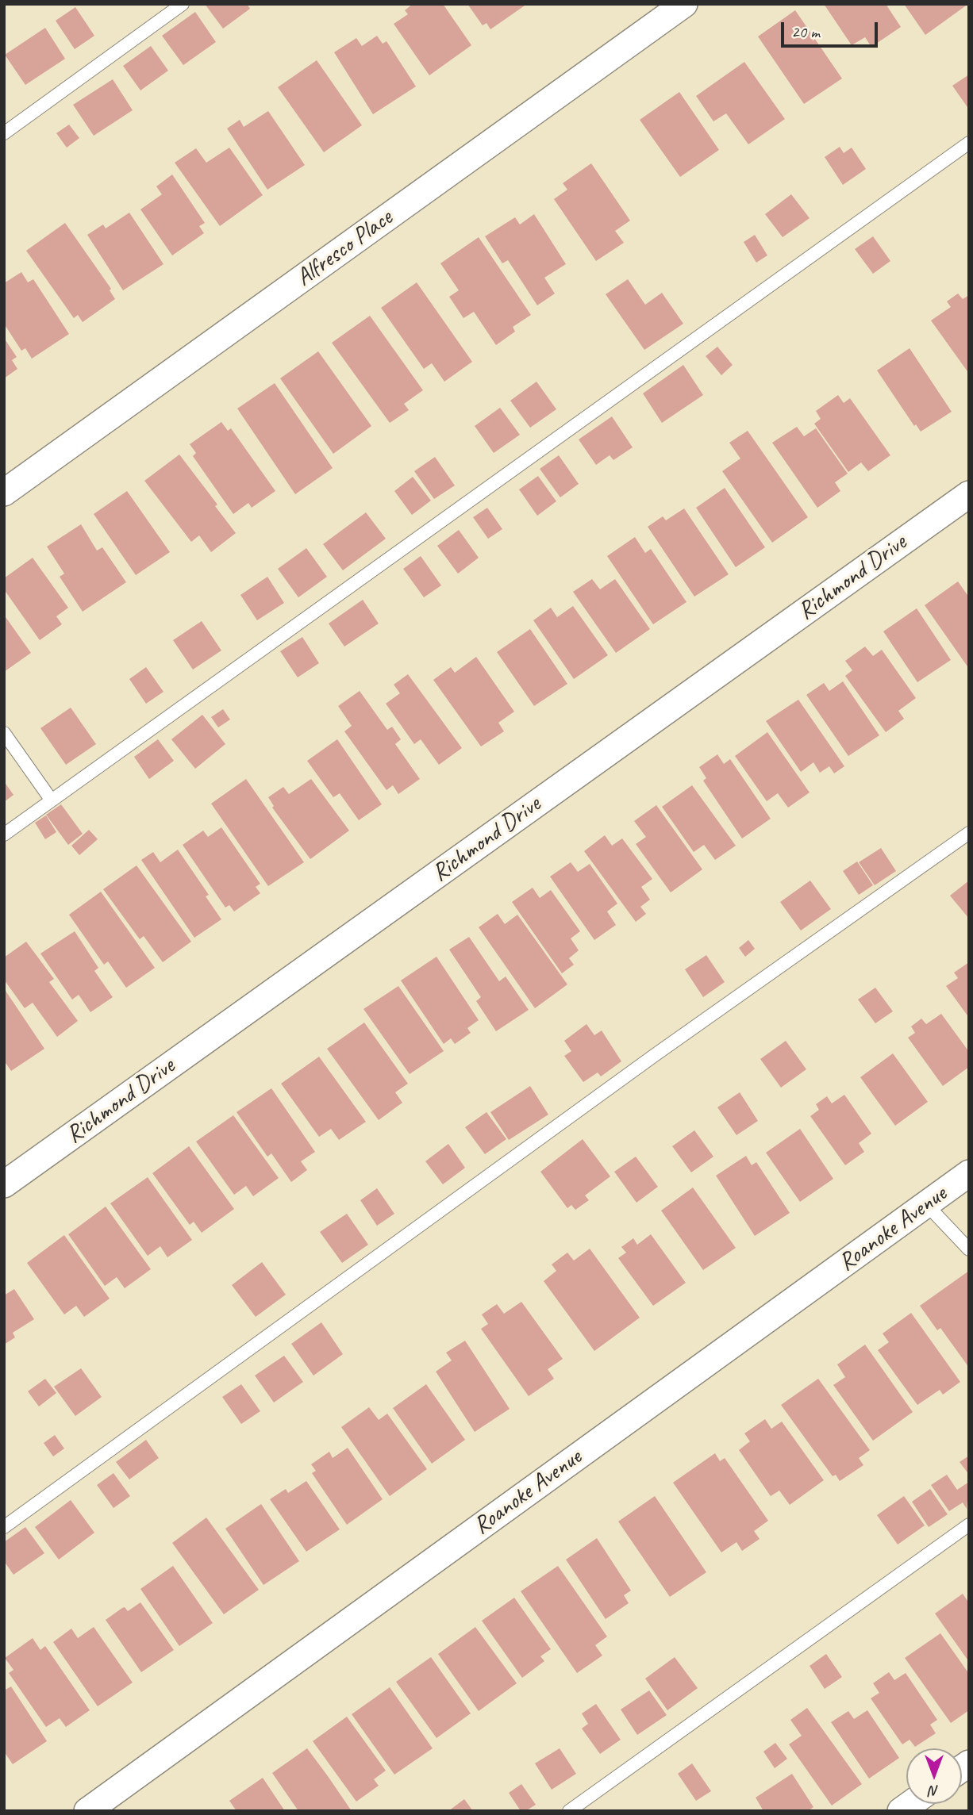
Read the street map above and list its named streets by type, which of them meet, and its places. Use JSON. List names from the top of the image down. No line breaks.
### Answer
{"streets":{"street":["Alfresco Place","Richmond Drive","Roanoke Avenue"]},"scale_bar":"20 m","north":"bottom"}
